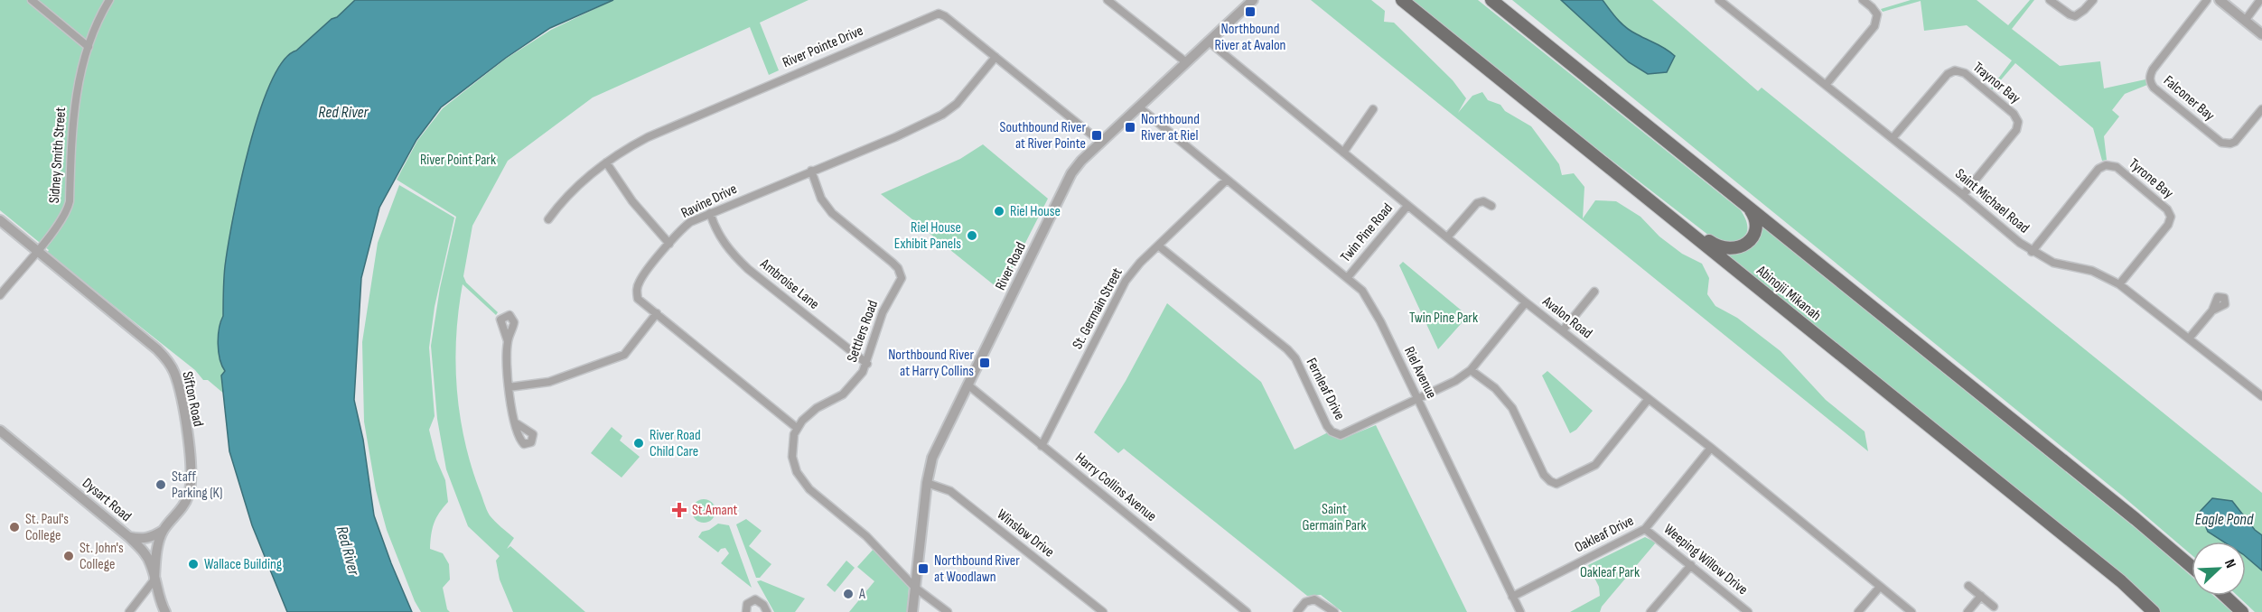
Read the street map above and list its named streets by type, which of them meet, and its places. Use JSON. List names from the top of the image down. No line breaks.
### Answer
{"streets":{"main road":["Abinojii Mikanah"],"street":["River Pointe Drive","Traynor Bay","Falconer Bay","Sidney Smith Street","Tyrone Bay","Ravine Drive","Saint Michael Road","Twin Pine Road","River Road","Ambroise Lane","St. Germain Street","Avalon Road","Settlers Road","Riel Avenue","Fernleaf Drive","Sifton Road","Harry Collins Avenue","Dysart Road","Winslow Drive","Oakleaf Drive","Weeping Willow Drive"]},"crossings":[["River Pointe Drive","Ravine Drive"],["River Pointe Drive","River Road"],["Traynor Bay","Saint Michael Road"],["Sidney Smith Street","Sifton Road"],["Tyrone Bay","Saint Michael Road"],["Ravine Drive","Ambroise Lane"],["Ravine Drive","Settlers Road"],["Twin Pine Road","Avalon Road"],["Twin Pine Road","Riel Avenue"],["River Road","Avalon Road"],["River Road","Riel Avenue"],["River Road","Harry Collins Avenue"],["River Road","Winslow Drive"],["Ambroise Lane","Settlers Road"],["St. Germain Street","Riel Avenue"],["St. Germain Street","Fernleaf Drive"],["St. Germain Street","Harry Collins Avenue"],["Avalon Road","Fernleaf Drive"],["Avalon Road","Oakleaf Drive"],["Riel Avenue","Fernleaf Drive"],["Riel Avenue","Oakleaf Drive"],["Sifton Road","Dysart Road"],["Oakleaf Drive","Weeping Willow Drive"]],"water":["Red River","Eagle Pond"],"parks":["River Point Park","Twin Pine Park","Saint Germain Park","Oakleaf Park"],"places":{"transit":["Northbound River at Avalon","Northbound River at Riel","Southbound River at River Pointe","Northbound River at Harry Collins","Northbound River at Woodlawn"],"other":["Riel House","Riel House Exhibit Panels","River Road Child Care","Staff Parking (K)","St. Paul's College","St. John's College","Wallace Building","A"],"health":["St.Amant"]},"north":"top right"}
